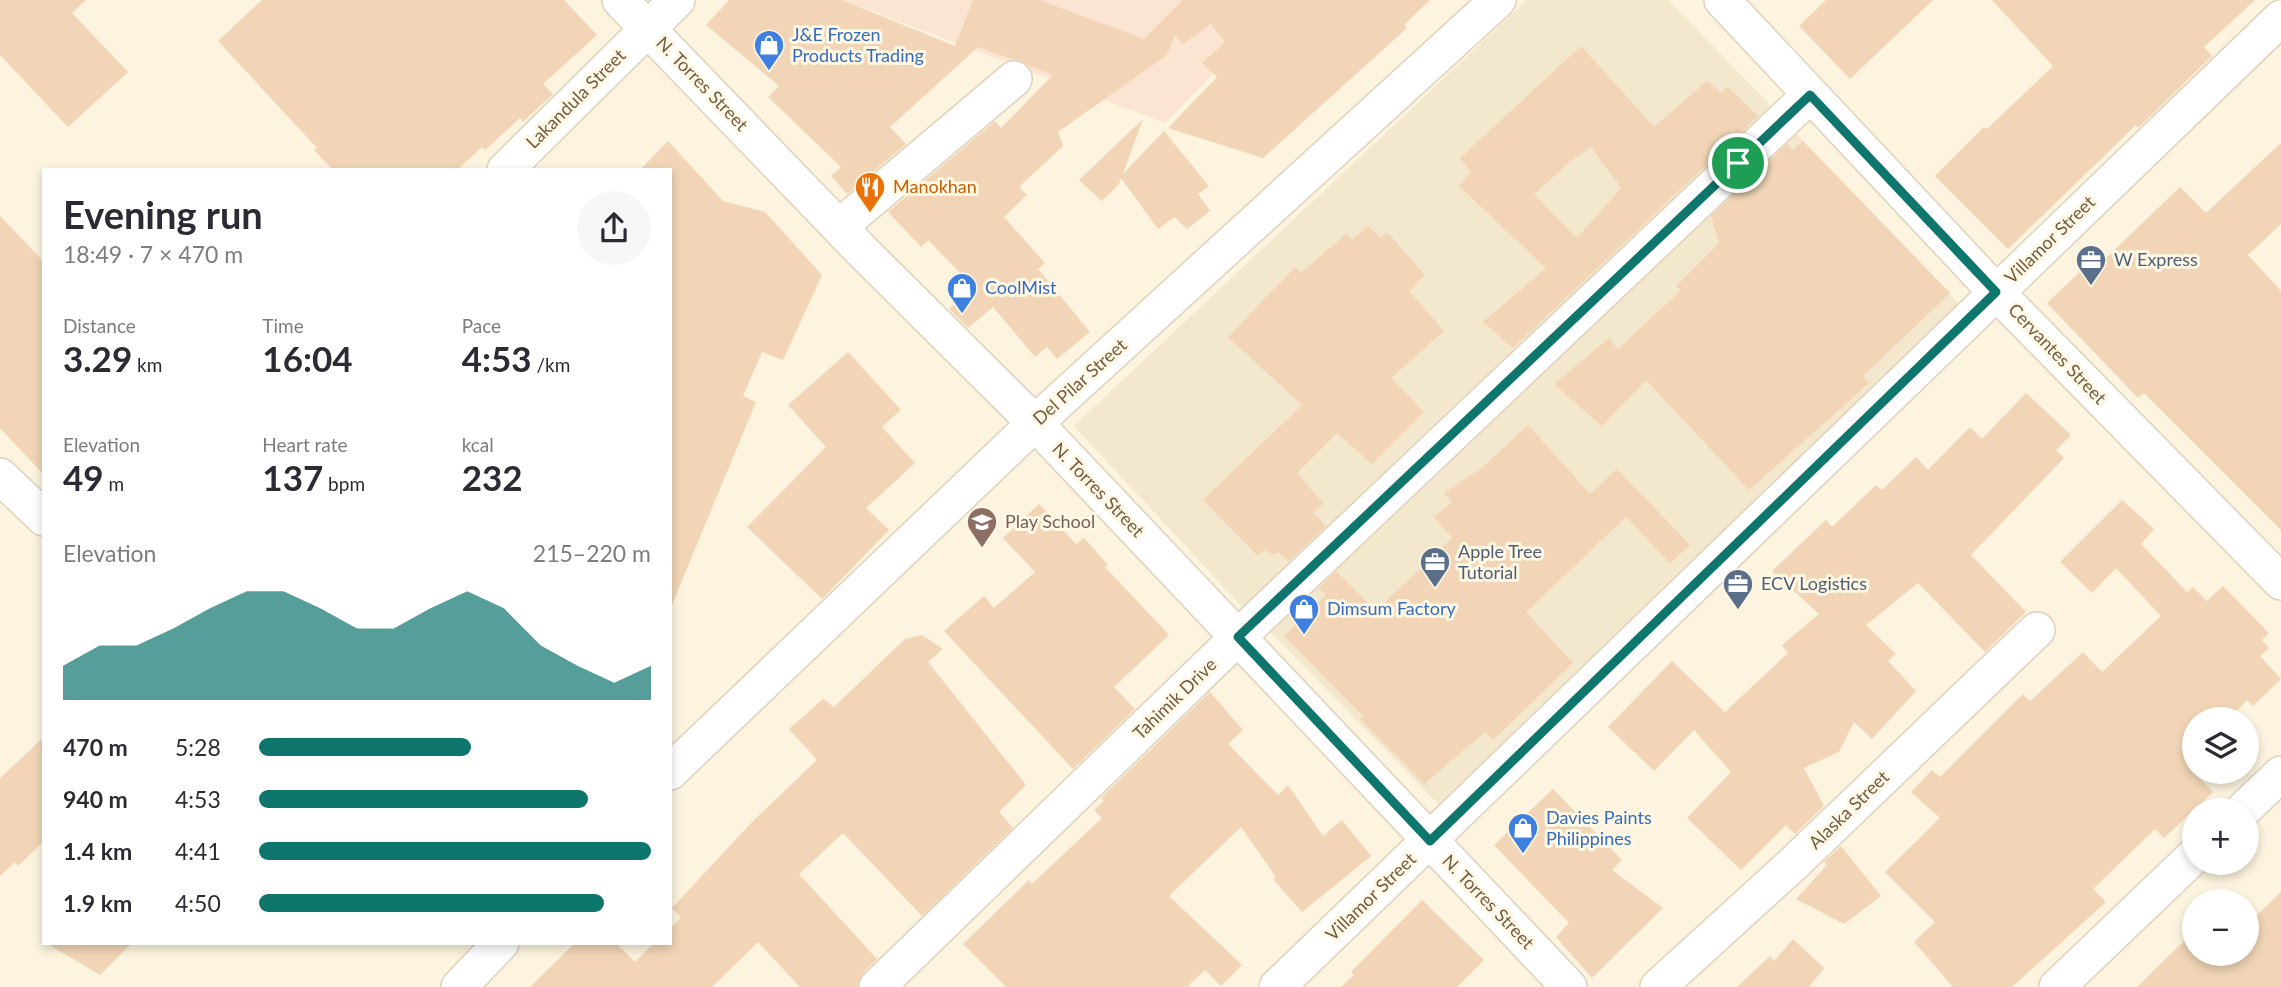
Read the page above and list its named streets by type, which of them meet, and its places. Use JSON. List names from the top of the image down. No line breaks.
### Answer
{"streets":{"street":["N. Torres Street","Lakandula Street","Villamor Street","Cervantes Street","Del Pilar Street","Tahimik Drive","Alaska Street"]},"crossings":[["N. Torres Street","Lakandula Street"],["N. Torres Street","Villamor Street"],["N. Torres Street","Del Pilar Street"],["N. Torres Street","Tahimik Drive"],["Villamor Street","Cervantes Street"],["Cervantes Street","Tahimik Drive"]],"places":{"shop":["J&E Frozen Products Trading","CoolMist","Dimsum Factory","Davies Paints Philippines"],"restaurant":["Manokhan"],"office":["W Express","Apple Tree Tutorial","ECV Logistics"],"school or university":["Play School"]},"page":{"heading":["Evening run","18:49 · 7 × 470 m"],"stats":[["Distance","3.29 km"],["Time","16:04"],["Pace","4:53 /km"],["Elevation","49 m"],["Heart rate","137 bpm"],["kcal","232"]],"chart":["Elevation","215–220 m"],"map_buttons":["+","−"],"list":[{"name":"470 m","note":"5:28"},{"name":"940 m","note":"4:53"},{"name":"1.4 km","note":"4:41"},{"name":"1.9 km","note":"4:50"}]}}
